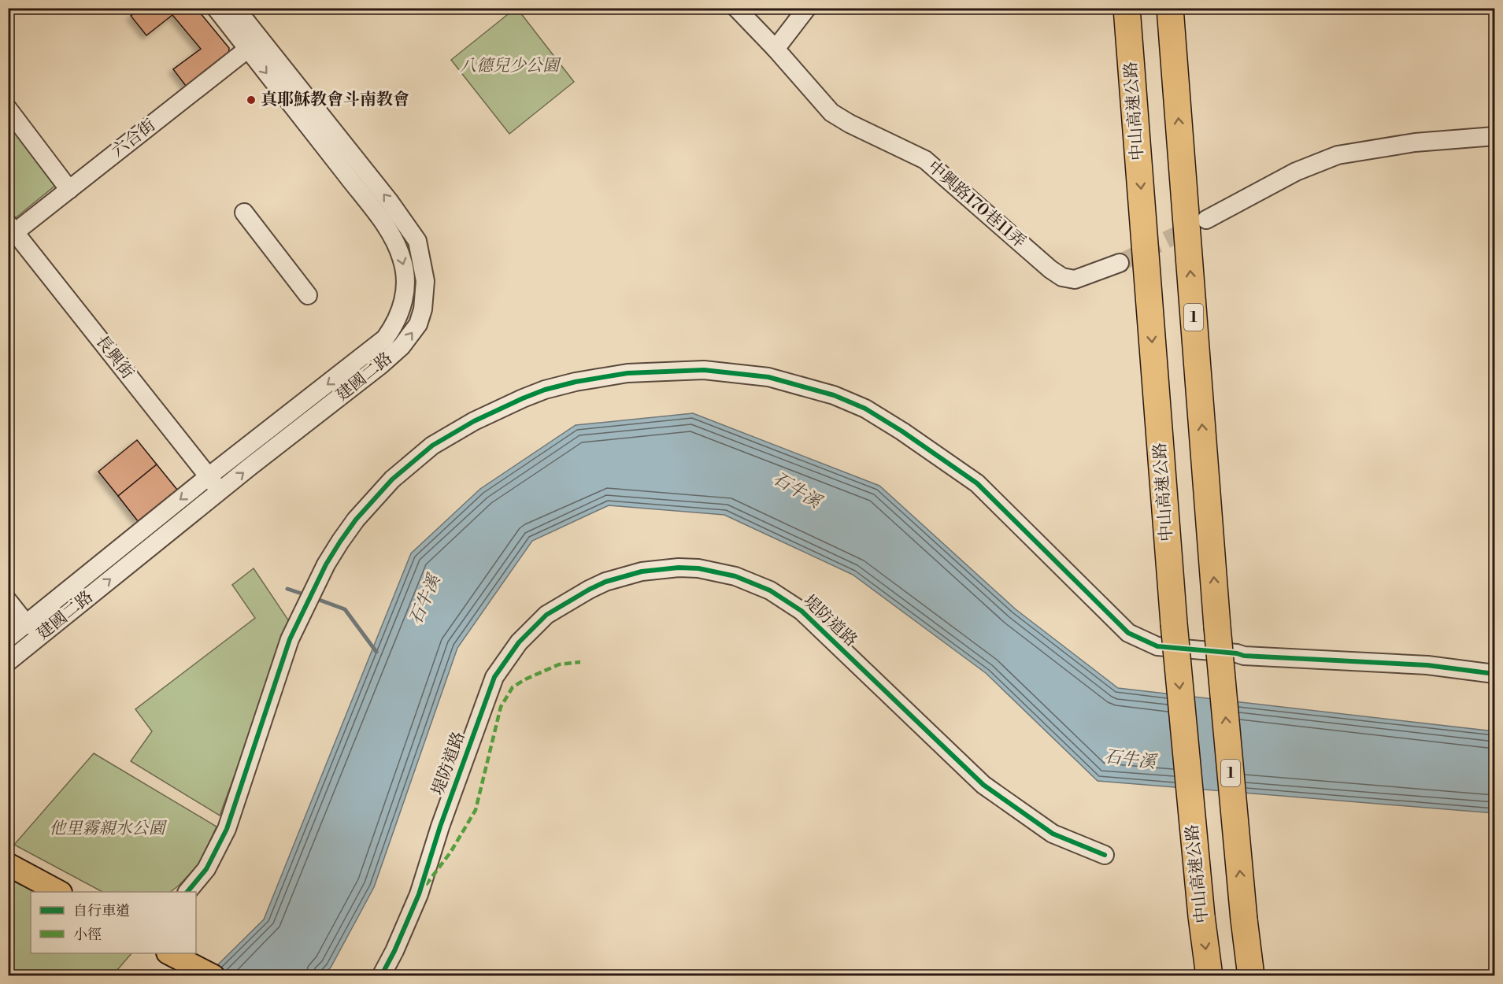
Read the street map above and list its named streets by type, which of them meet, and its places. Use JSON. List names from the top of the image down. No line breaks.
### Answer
{"streets":{"highway":["中山高速公路","1"],"street":["六合街","中興路170巷11弄","長興街","建國二路","堤防道路"]},"crossings":[["六合街","長興街"],["六合街","建國二路"],["長興街","建國二路"]],"water":["石牛溪"],"parks":["八德兒少公園","他里霧親水公園"],"places":["真耶穌教會斗南教會"],"legend":["自行車道","小徑"]}
